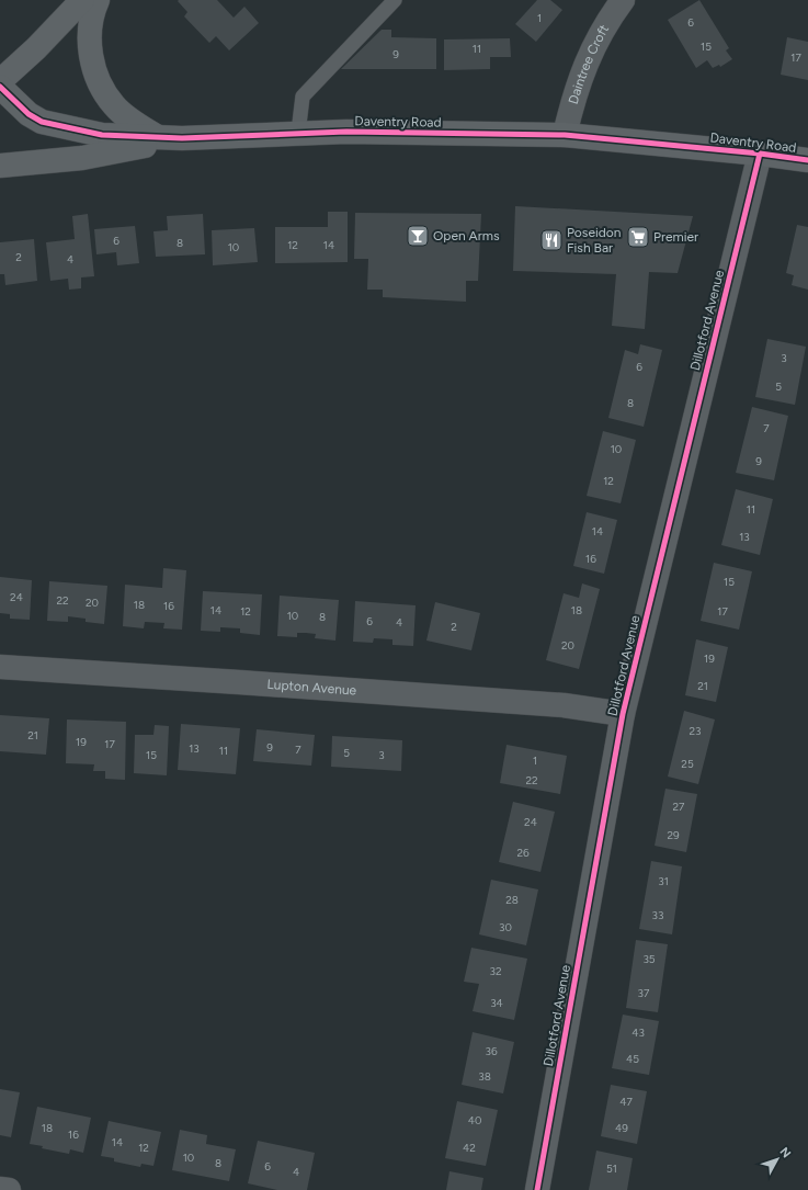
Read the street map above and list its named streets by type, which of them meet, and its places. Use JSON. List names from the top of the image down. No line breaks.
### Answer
{"streets":{"street":["Daintree Croft","Daventry Road","Dillotford Avenue","Lupton Avenue"]},"crossings":[["Daintree Croft","Daventry Road"],["Daventry Road","Dillotford Avenue"],["Dillotford Avenue","Lupton Avenue"]],"places":{"bar":["Open Arms"],"supermarket":["Premier"],"restaurant":["Poseidon Fish Bar"]},"house_numbers":["1","6","15","11","9","17","6","8","12","14","10","2","4","3","6","5","8","7","10","9","12","11","14","13","16","15","24","22","20","18","16","14","18","12","17","10","8","6","4","2","20","19","21","23","21","19","17","9","13","7","11","5","15","3","1","25","22","27","24","29","26","31","28","33","30","35","32","37","34","43","36","45","38","47","40","18","49","16","14","12","42","10","8","6","51","4"],"north":"top right"}
